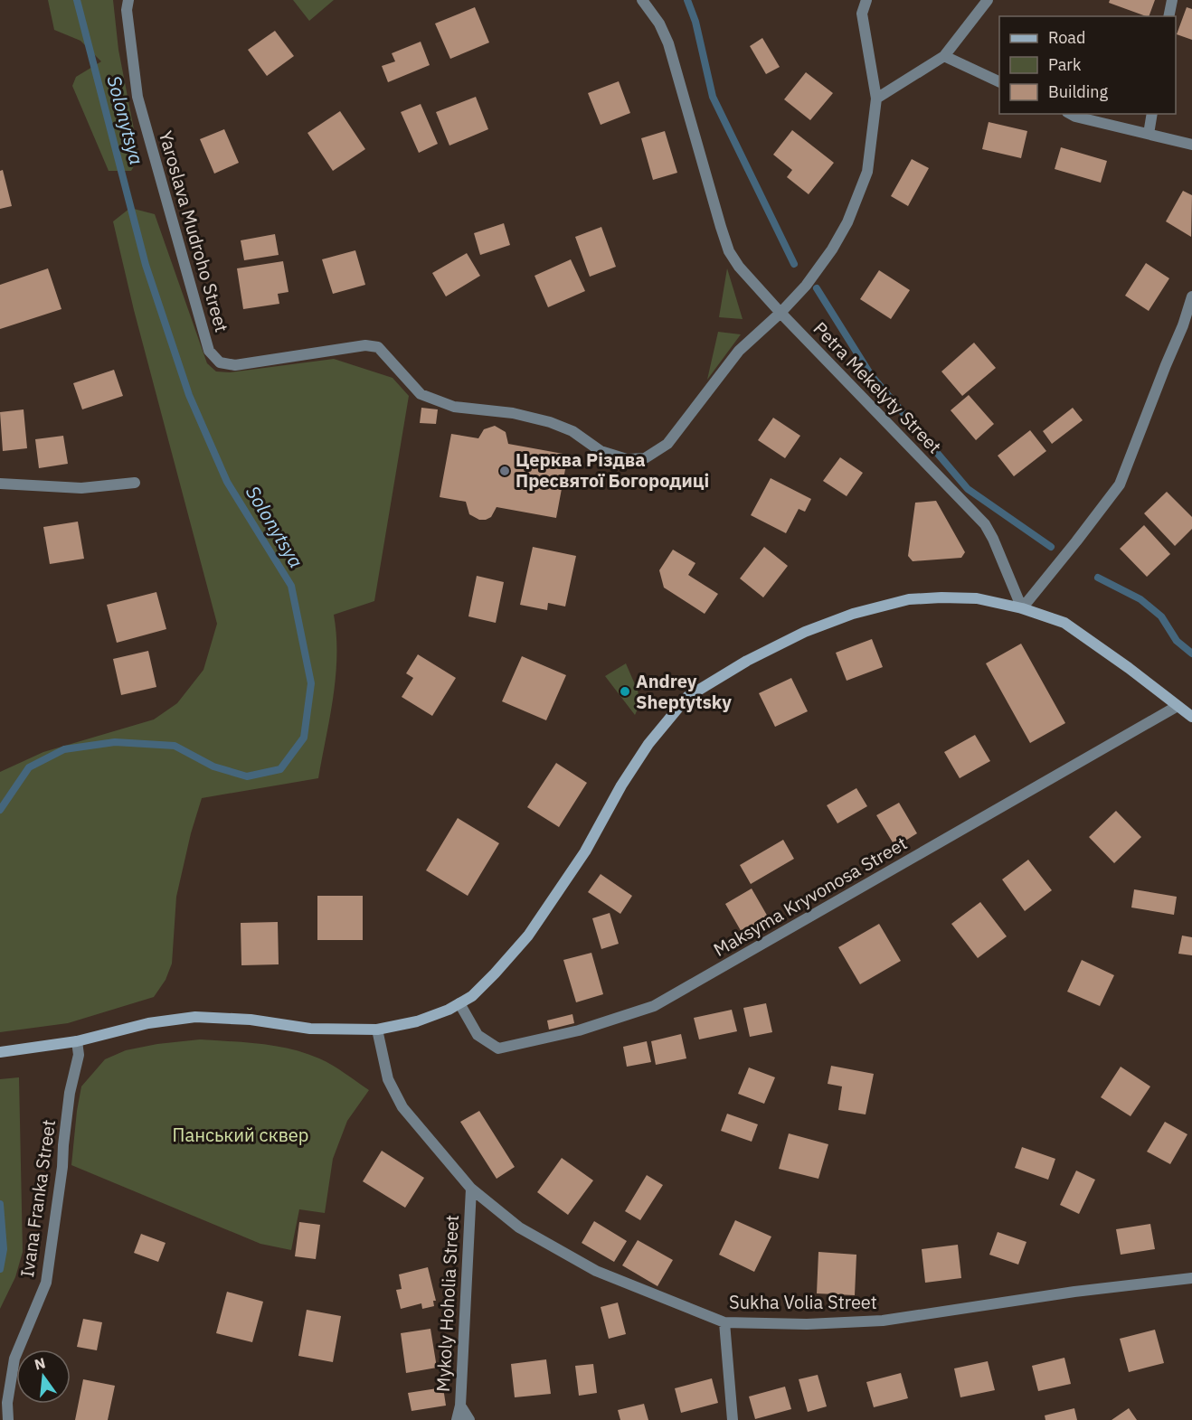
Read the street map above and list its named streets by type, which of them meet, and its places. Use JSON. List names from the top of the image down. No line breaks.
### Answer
{"streets":{"street":["Yaroslava Mudroho Street","Petra Mekelyty Street","Maksyma Kryvonosa Street","Ivana Franka Street","Sukha Volia Street","Mykoly Hoholia Street"]},"crossings":[["Yaroslava Mudroho Street","Petra Mekelyty Street"],["Sukha Volia Street","Mykoly Hoholia Street"]],"water":["Solonytsya"],"parks":["Панський сквер"],"places":["Церква Різдва Пресвятої Богородиці","Andrey Sheptytsky"],"legend":["Road","Park","Building"],"north":"top"}
